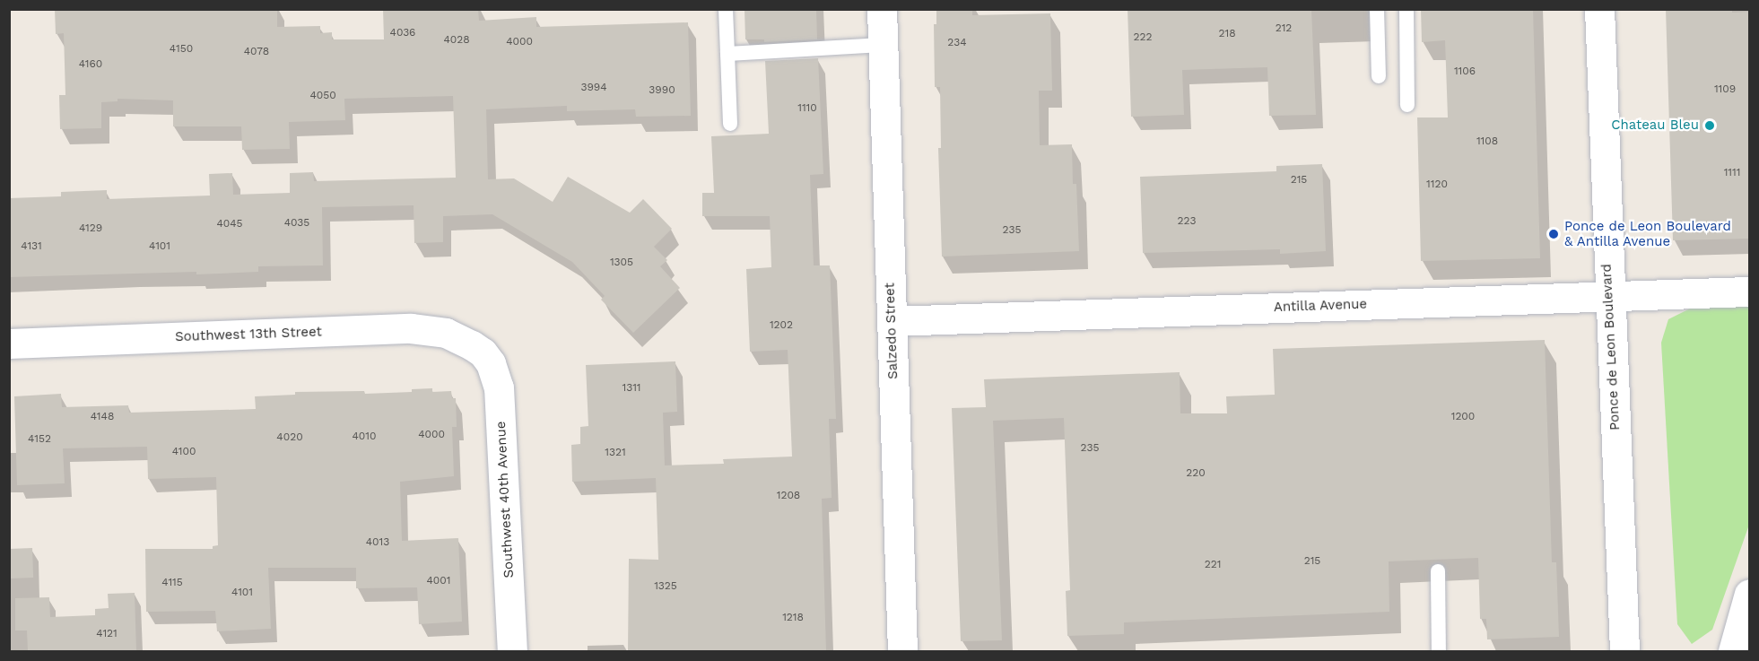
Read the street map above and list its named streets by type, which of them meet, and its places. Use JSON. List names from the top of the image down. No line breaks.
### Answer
{"streets":{"street":["Antilla Avenue","Salzedo Street","Southwest 13th Street","Ponce de Leon Boulevard","Southwest 40th Avenue"]},"crossings":[["Antilla Avenue","Salzedo Street"],["Antilla Avenue","Ponce de Leon Boulevard"],["Southwest 13th Street","Southwest 40th Avenue"]],"places":["Chateau Bleu","Ponce de Leon Boulevard & Antilla Avenue"],"house_numbers":["212","4036","218","222","4028","4000","234","4150","4078","4160","1106","3994","1109","3990","4050","1110","1108","1111","215","1120","223","4035","4045","4129","235","4131","4101","1305","1202","1311","4148","1200","4000","4010","4020","4152","235","4100","1321","220","1208","4013","215","221","4001","4115","1325","4101","1218","4121"]}
